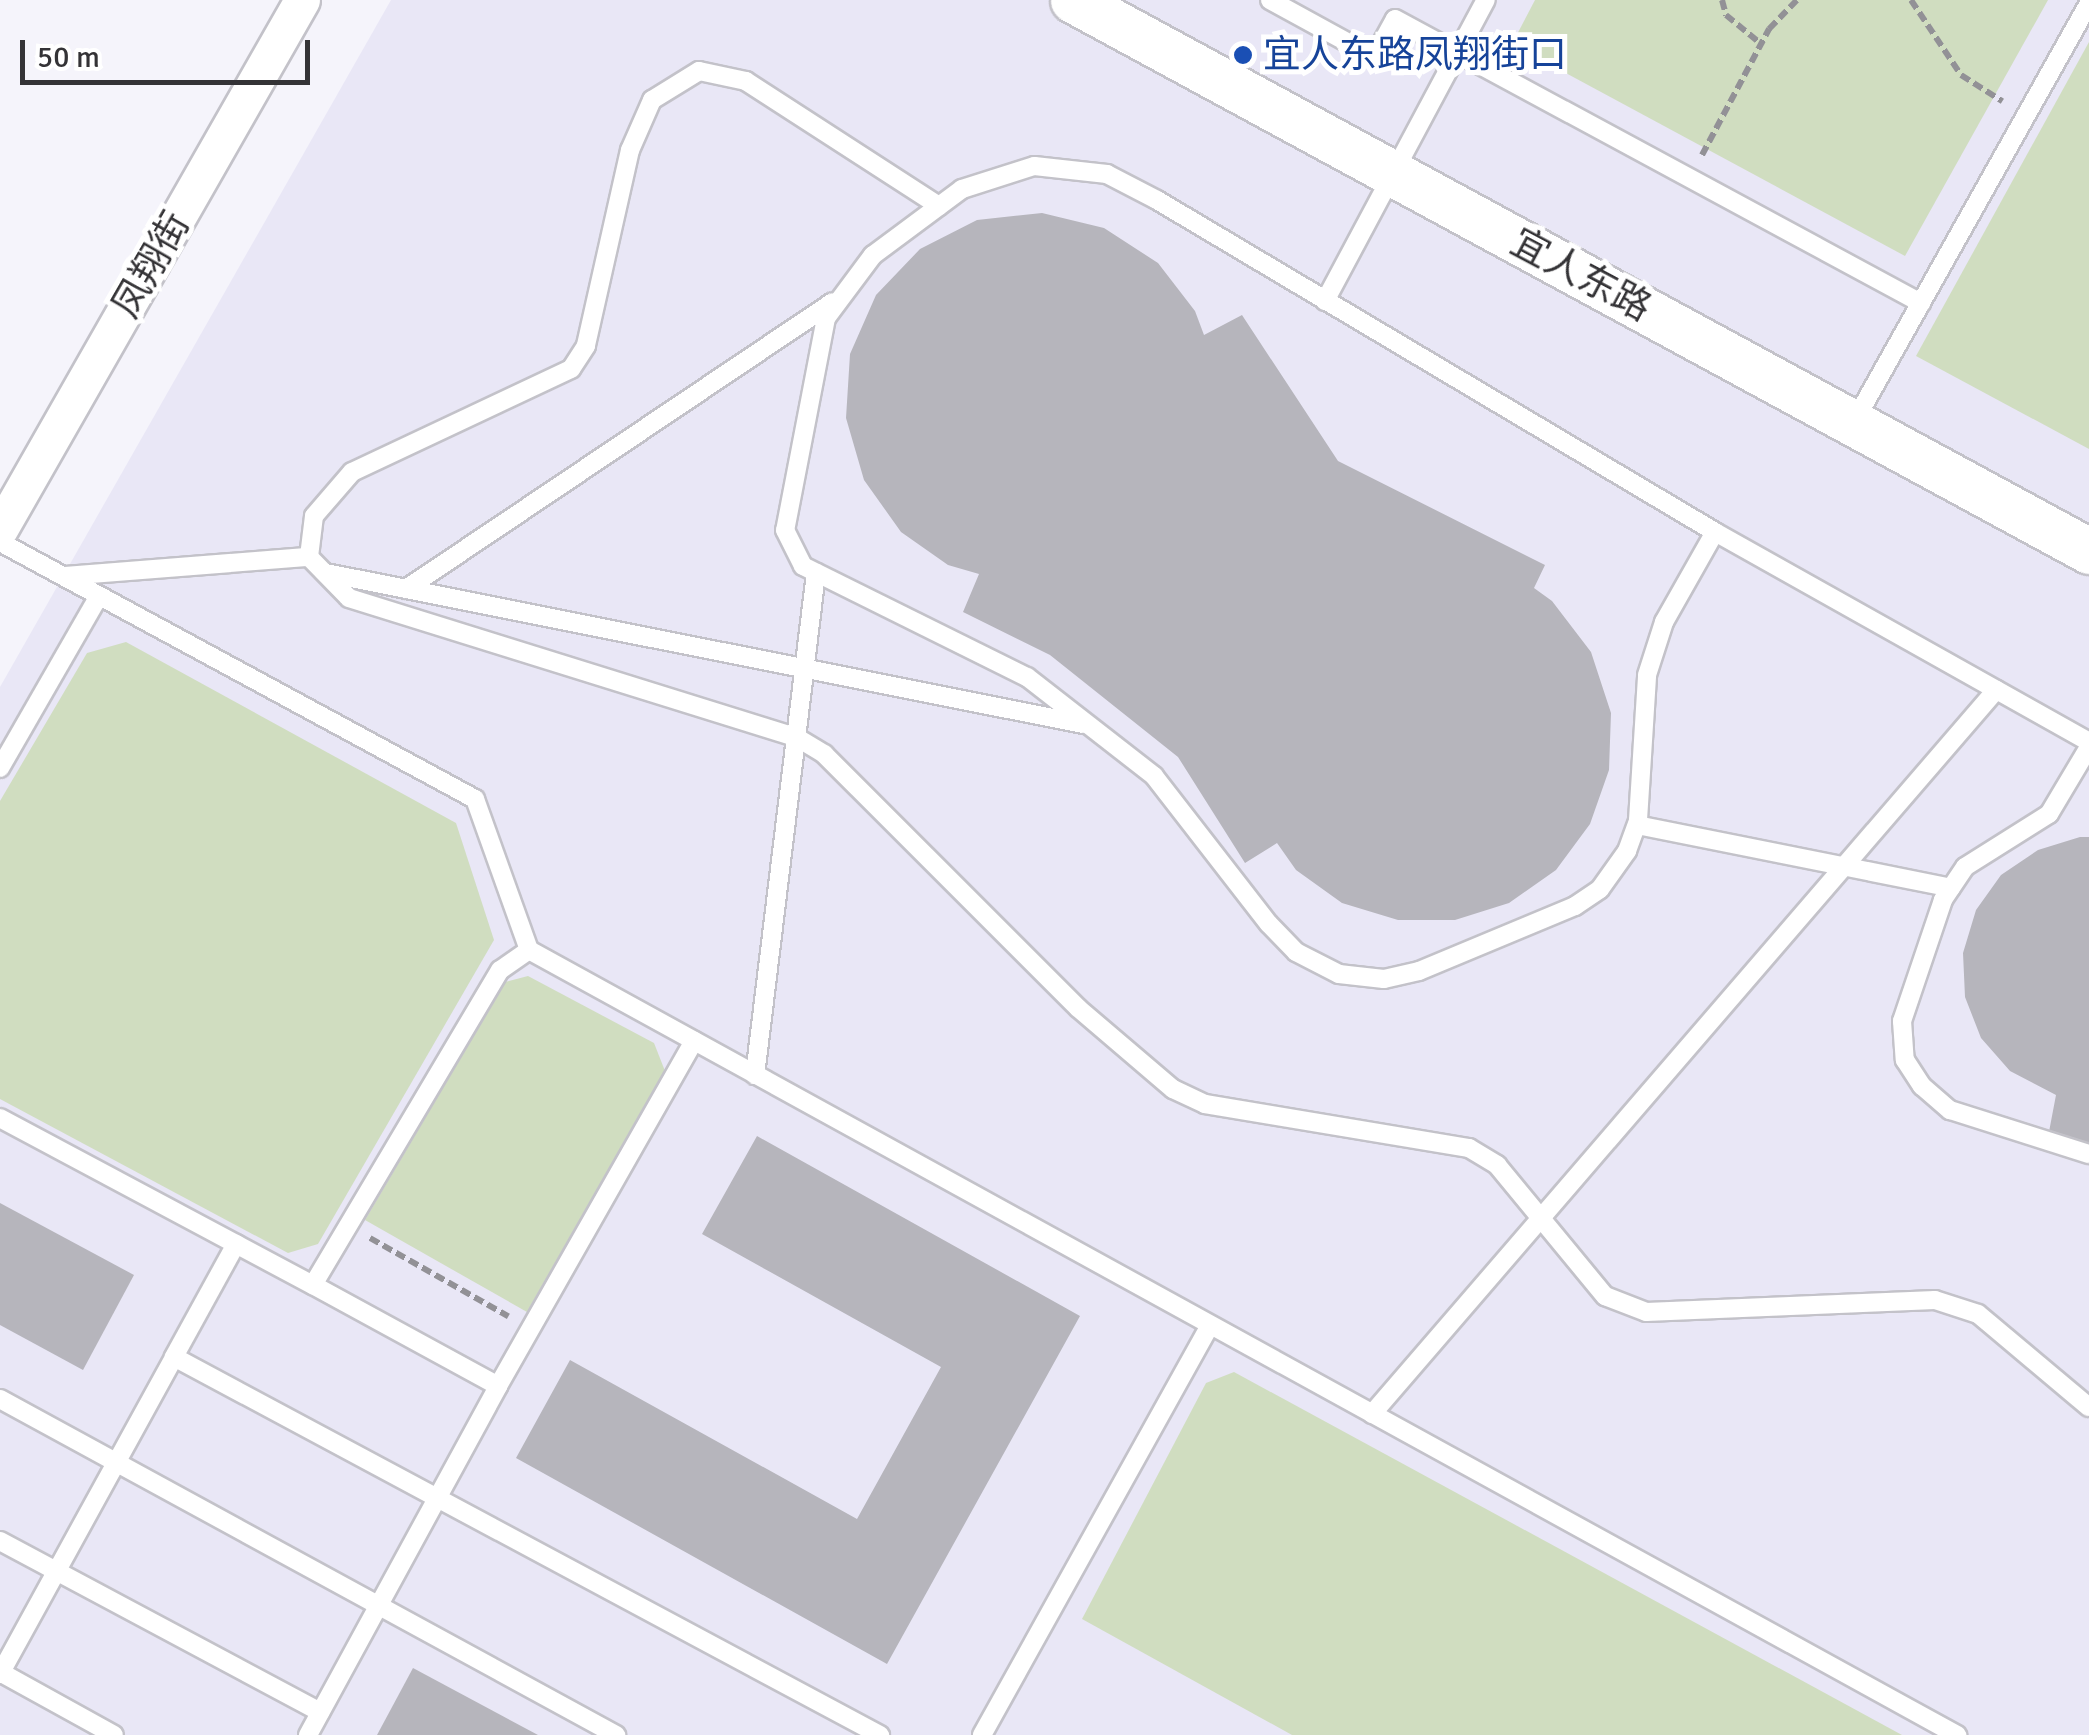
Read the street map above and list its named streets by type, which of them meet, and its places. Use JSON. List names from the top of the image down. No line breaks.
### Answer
{"streets":{"street":["凤翔街","宜人东路"]},"places":["宜人东路凤翔街口"],"scale_bar":"50 m"}
